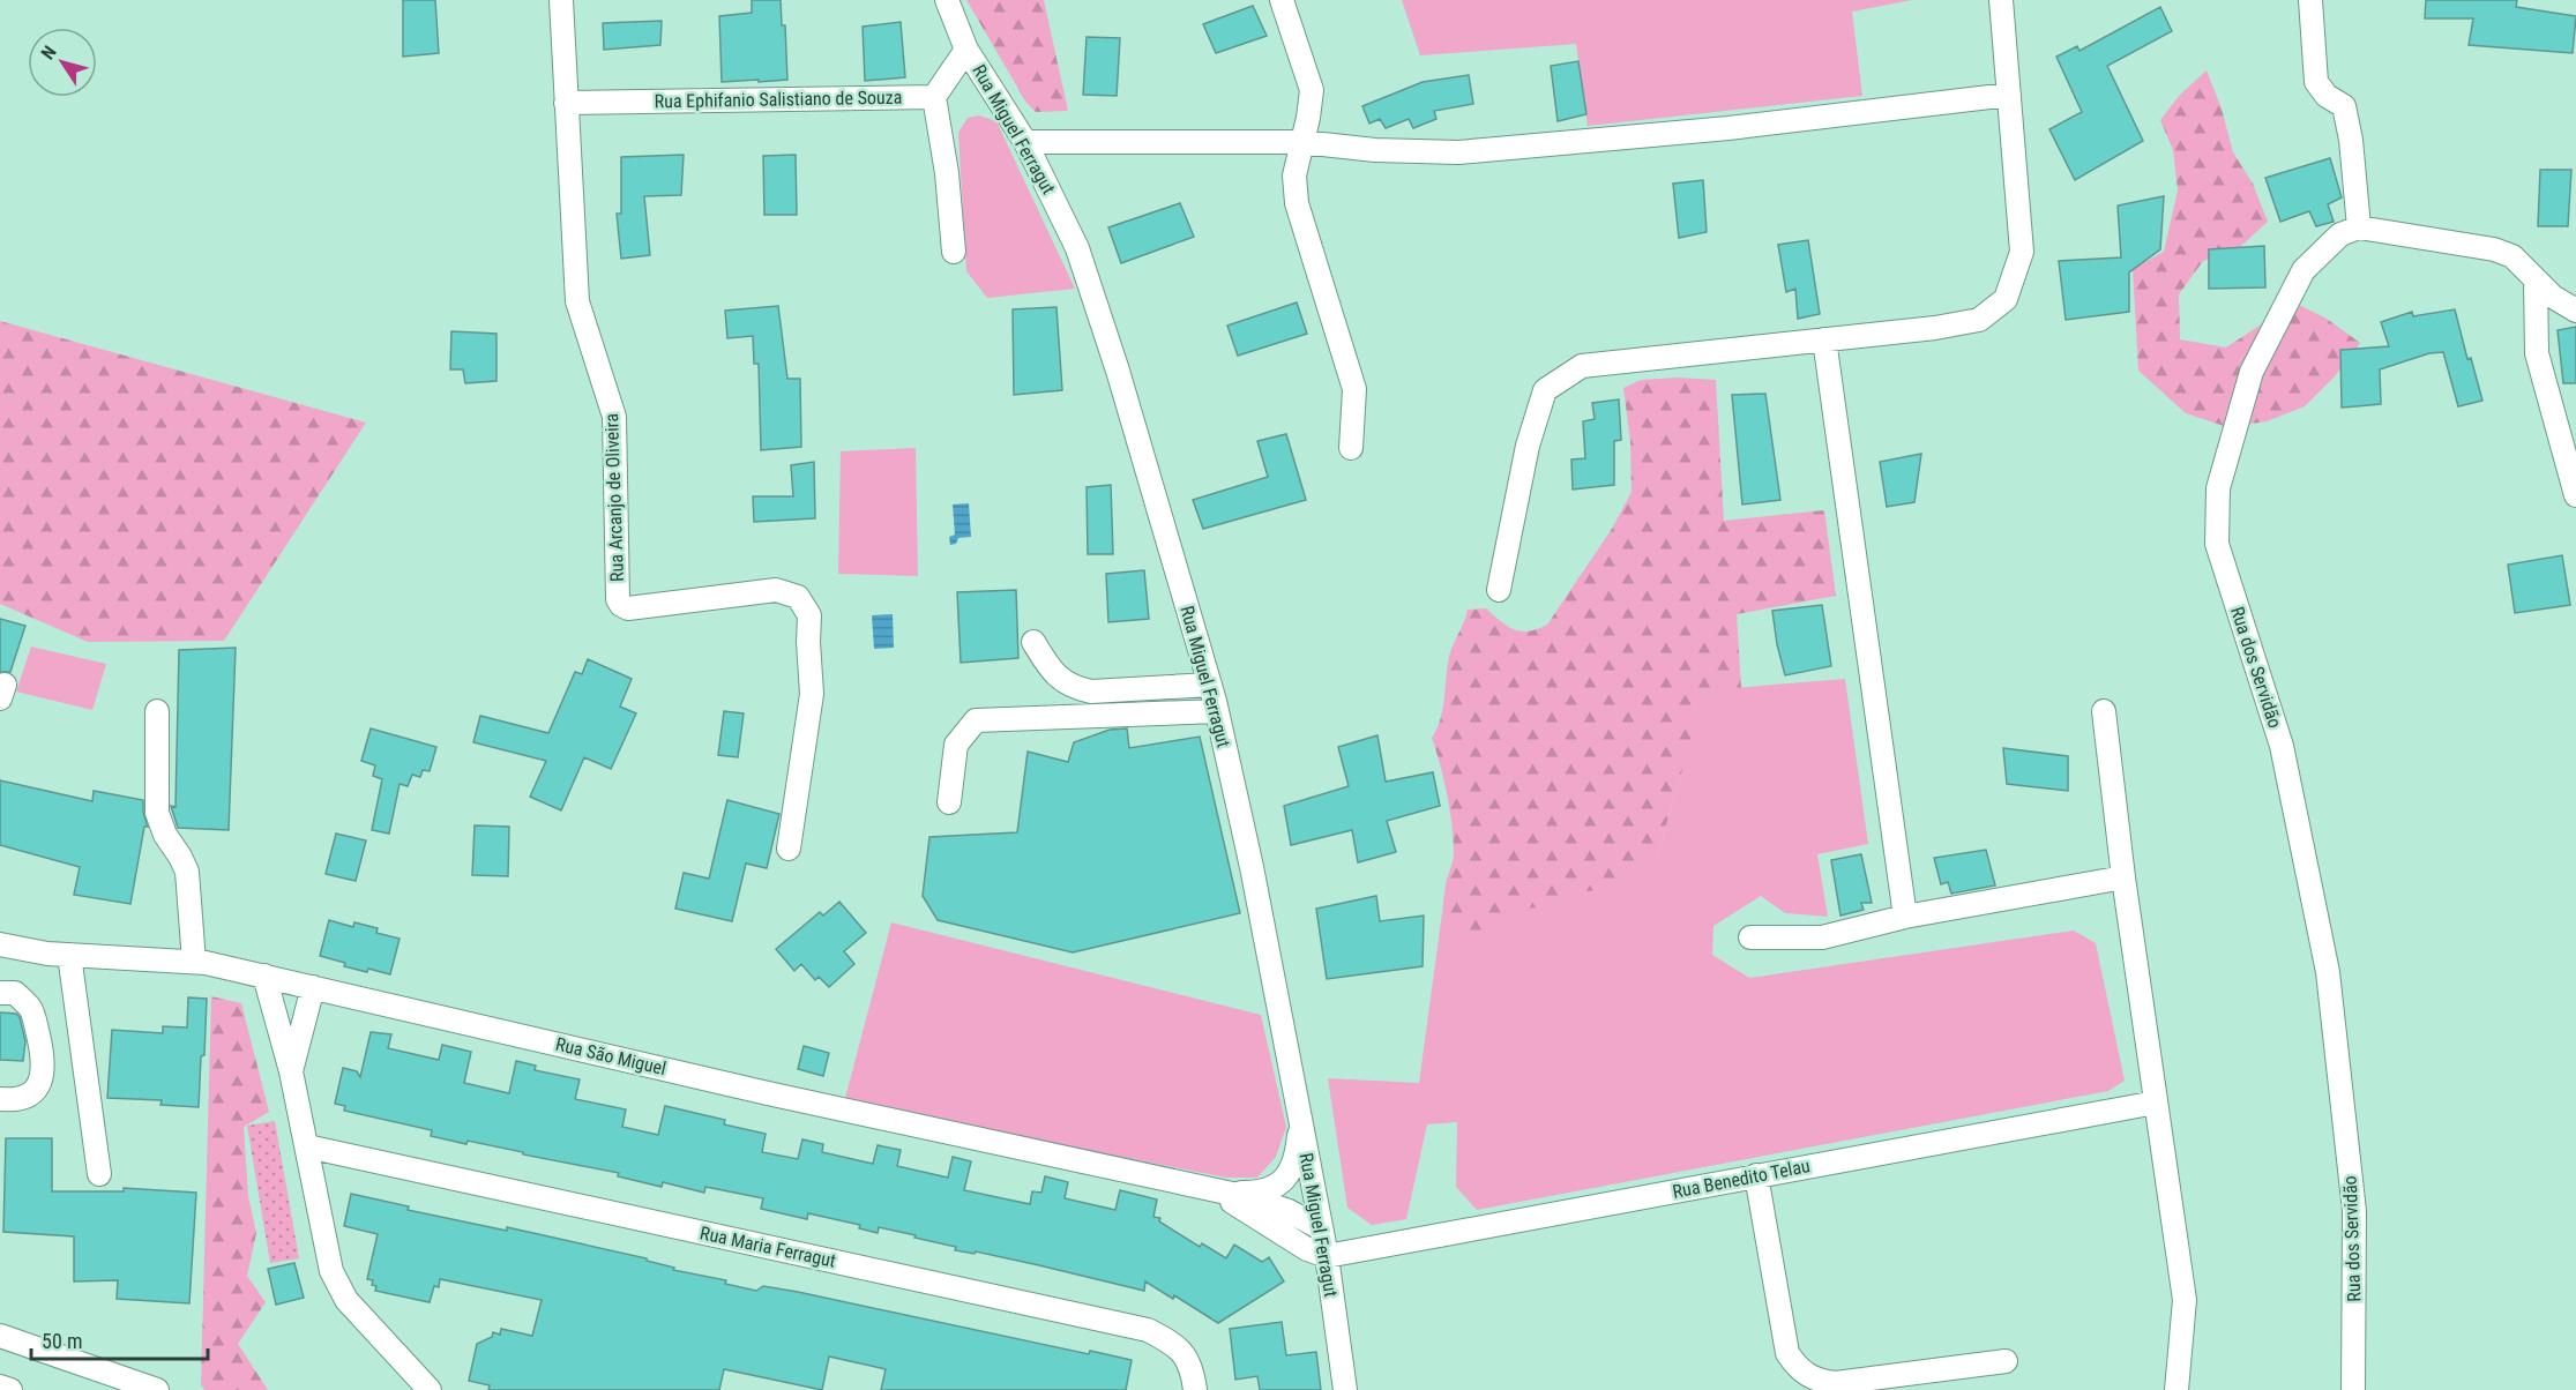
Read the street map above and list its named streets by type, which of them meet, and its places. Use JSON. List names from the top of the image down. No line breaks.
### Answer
{"streets":{"street":["Rua Ephifanio Salistiano de Souza","Rua Miguel Ferragut","Rua Arcanjo de Oliveira","Rua dos Servidão","Rua São Miguel","Rua Benedito Telau","Rua Maria Ferragut"]},"crossings":[["Rua Ephifanio Salistiano de Souza","Rua Arcanjo de Oliveira"],["Rua Miguel Ferragut","Rua São Miguel"],["Rua Miguel Ferragut","Rua Benedito Telau"],["Rua São Miguel","Rua Benedito Telau"]],"scale_bar":"50 m","north":"top left"}
